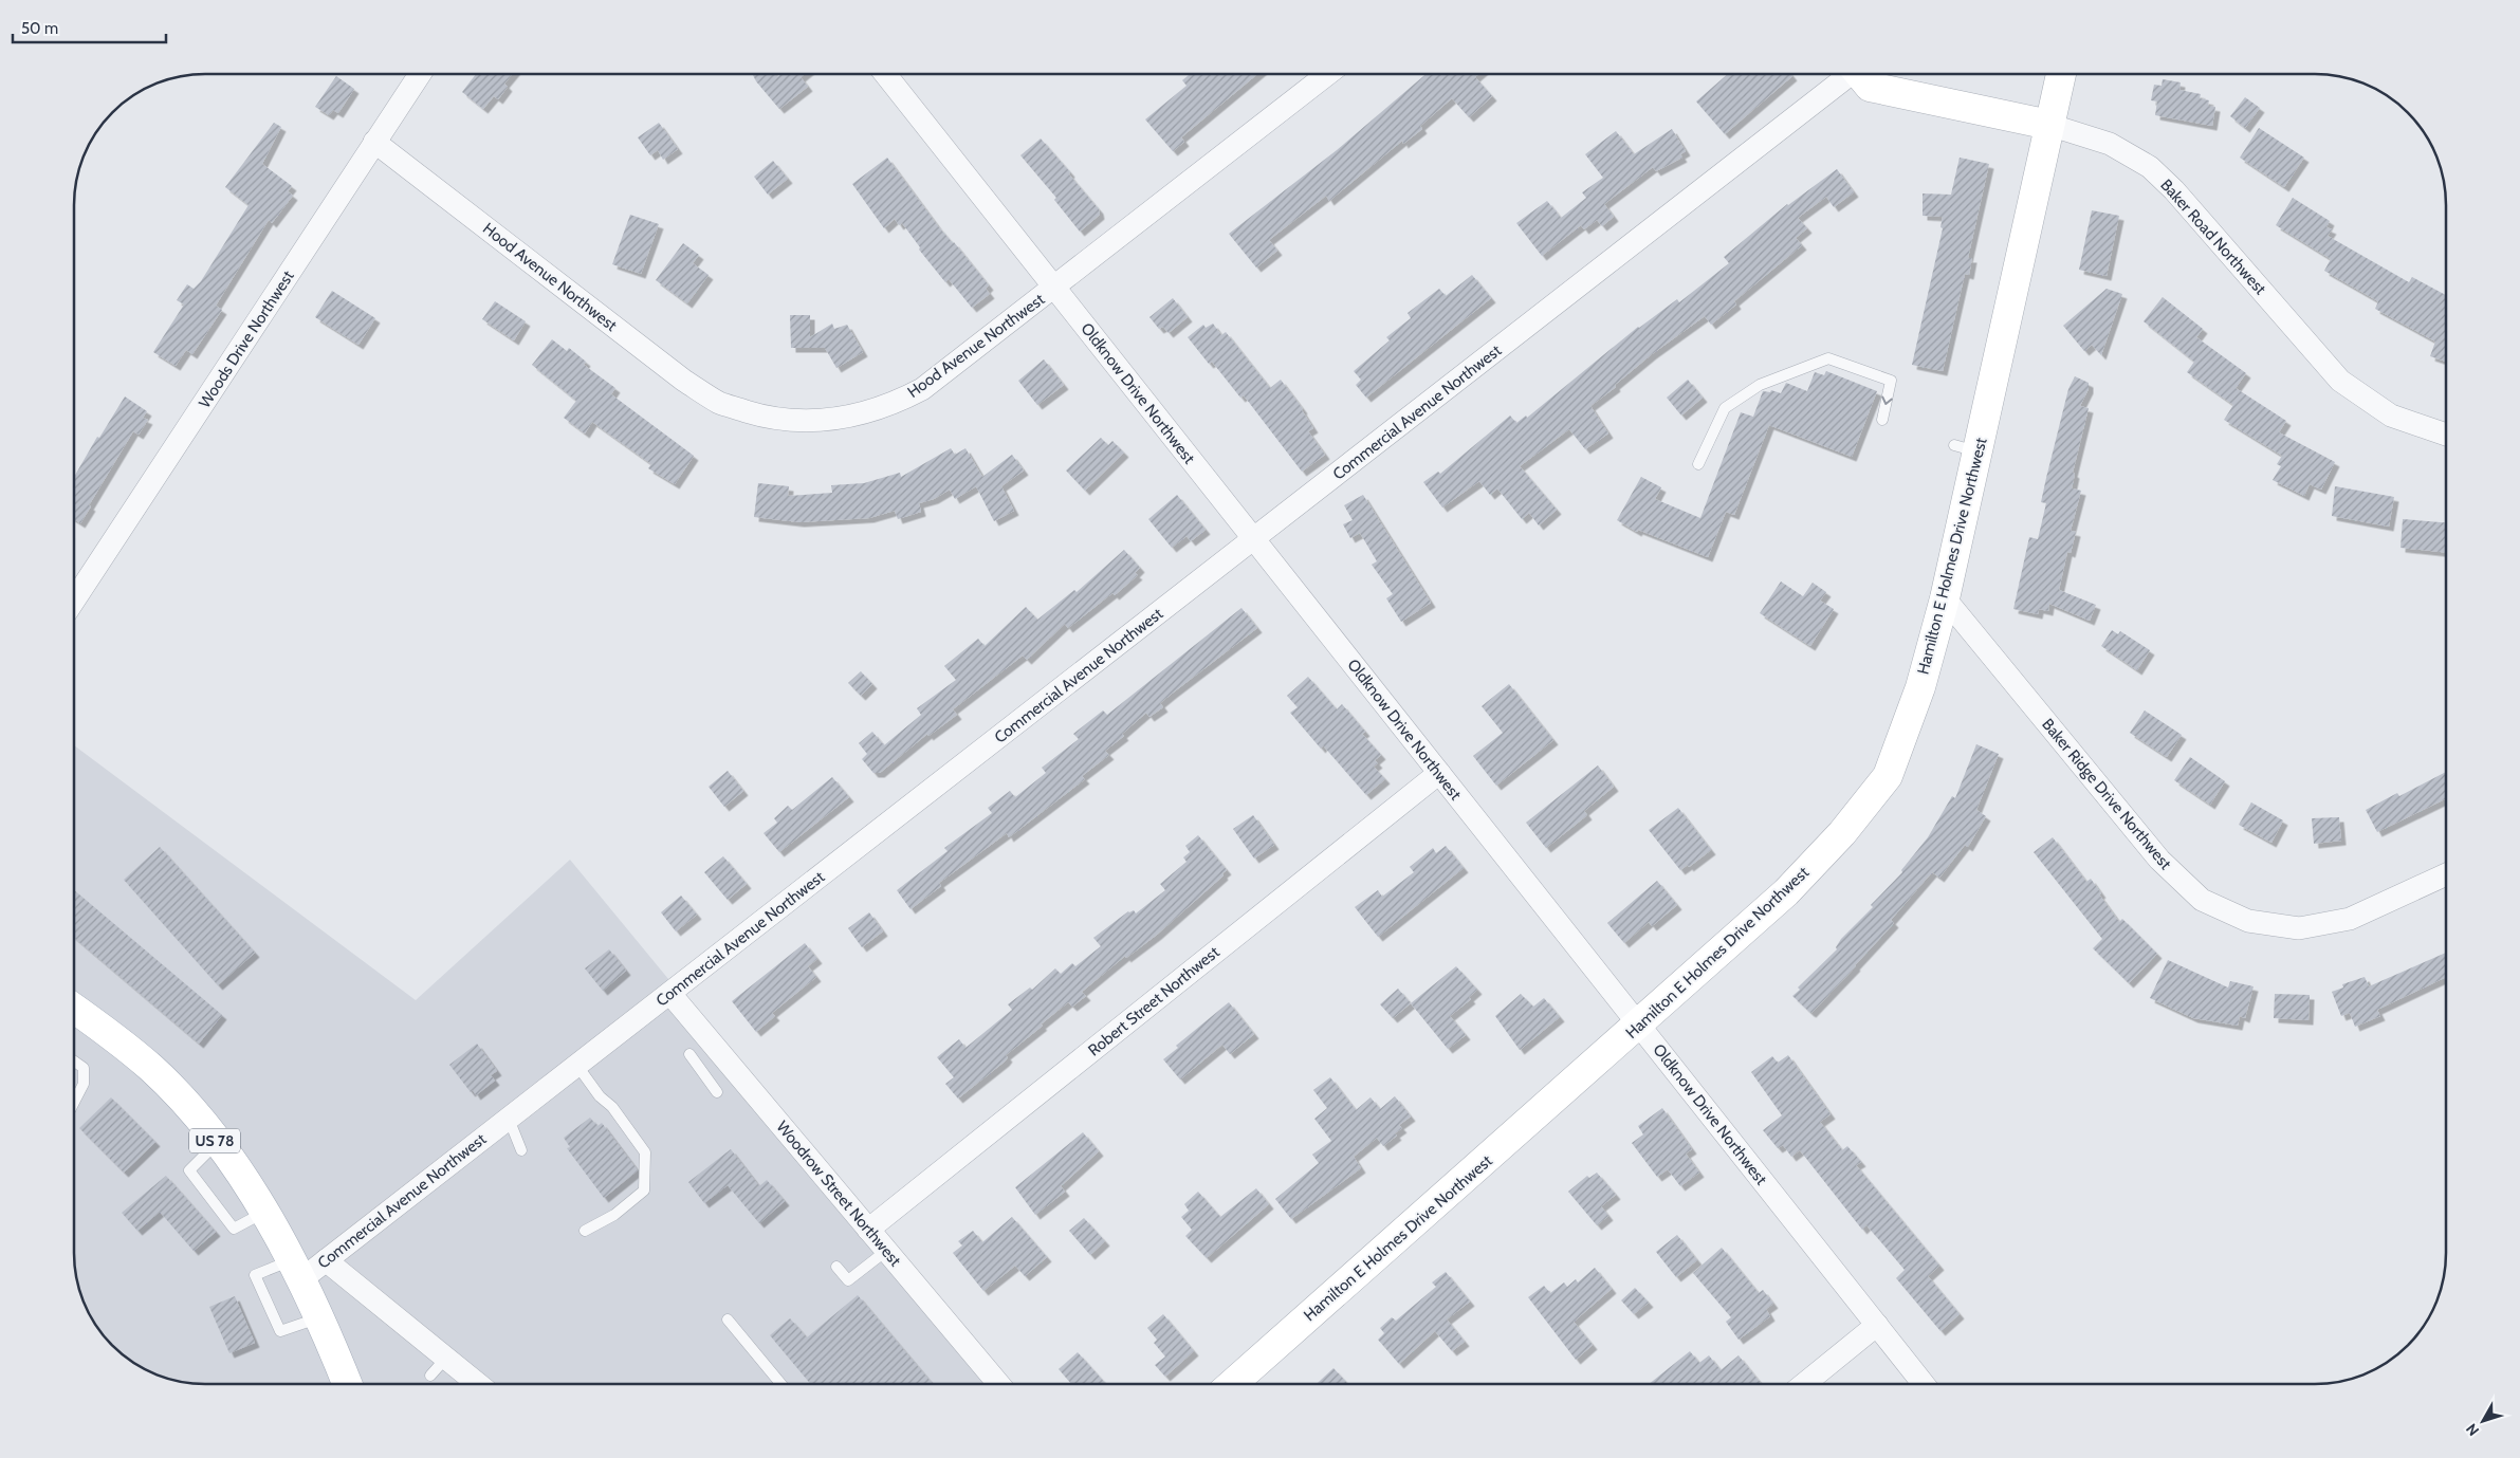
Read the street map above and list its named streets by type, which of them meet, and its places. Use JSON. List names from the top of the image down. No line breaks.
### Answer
{"streets":{"main road":["Baker Road Northwest","Hamilton E Holmes Drive Northwest","US 78"],"street":["Hood Avenue Northwest","Woods Drive Northwest","Oldknow Drive Northwest","Commercial Avenue Northwest","Baker Ridge Drive Northwest","Robert Street Northwest","Woodrow Street Northwest"]},"crossings":[["Baker Road Northwest","Hamilton E Holmes Drive Northwest"],["Hood Avenue Northwest","Woods Drive Northwest"],["Hood Avenue Northwest","Oldknow Drive Northwest"],["Oldknow Drive Northwest","Commercial Avenue Northwest"],["Oldknow Drive Northwest","Hamilton E Holmes Drive Northwest"],["Oldknow Drive Northwest","Robert Street Northwest"],["Commercial Avenue Northwest","US 78"],["Commercial Avenue Northwest","Woodrow Street Northwest"],["Hamilton E Holmes Drive Northwest","Baker Ridge Drive Northwest"],["Robert Street Northwest","Woodrow Street Northwest"]],"scale_bar":"50 m","north":"bottom left"}
